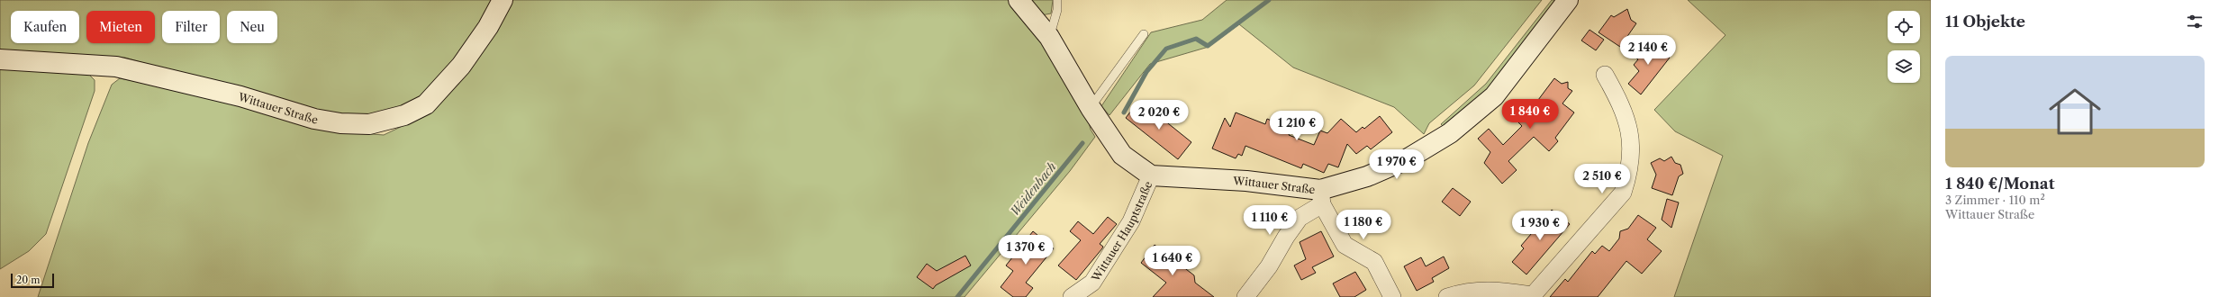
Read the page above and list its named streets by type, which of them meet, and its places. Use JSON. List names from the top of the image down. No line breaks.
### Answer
{"streets":{"street":["Wittauer Straße","Wittauer Hauptstraße"]},"crossings":[["Wittauer Straße","Wittauer Hauptstraße"]],"water":["Weidenbach"],"scale_bar":"20 m","page":{"heading":"11 Objekte","chip":["Kaufen","Mieten","Filter","Neu"],"price":["2 140 €","1 840 €","2 020 €","1 210 €","1 970 €","2 510 €","1 110 €","1 180 €","1 930 €","1 370 €","1 640 €"],"list":[{"name":"1 840 €/Monat","note":"3 Zimmer · 110 m² · Wittauer Straße"}],"scale":"20 m"}}
